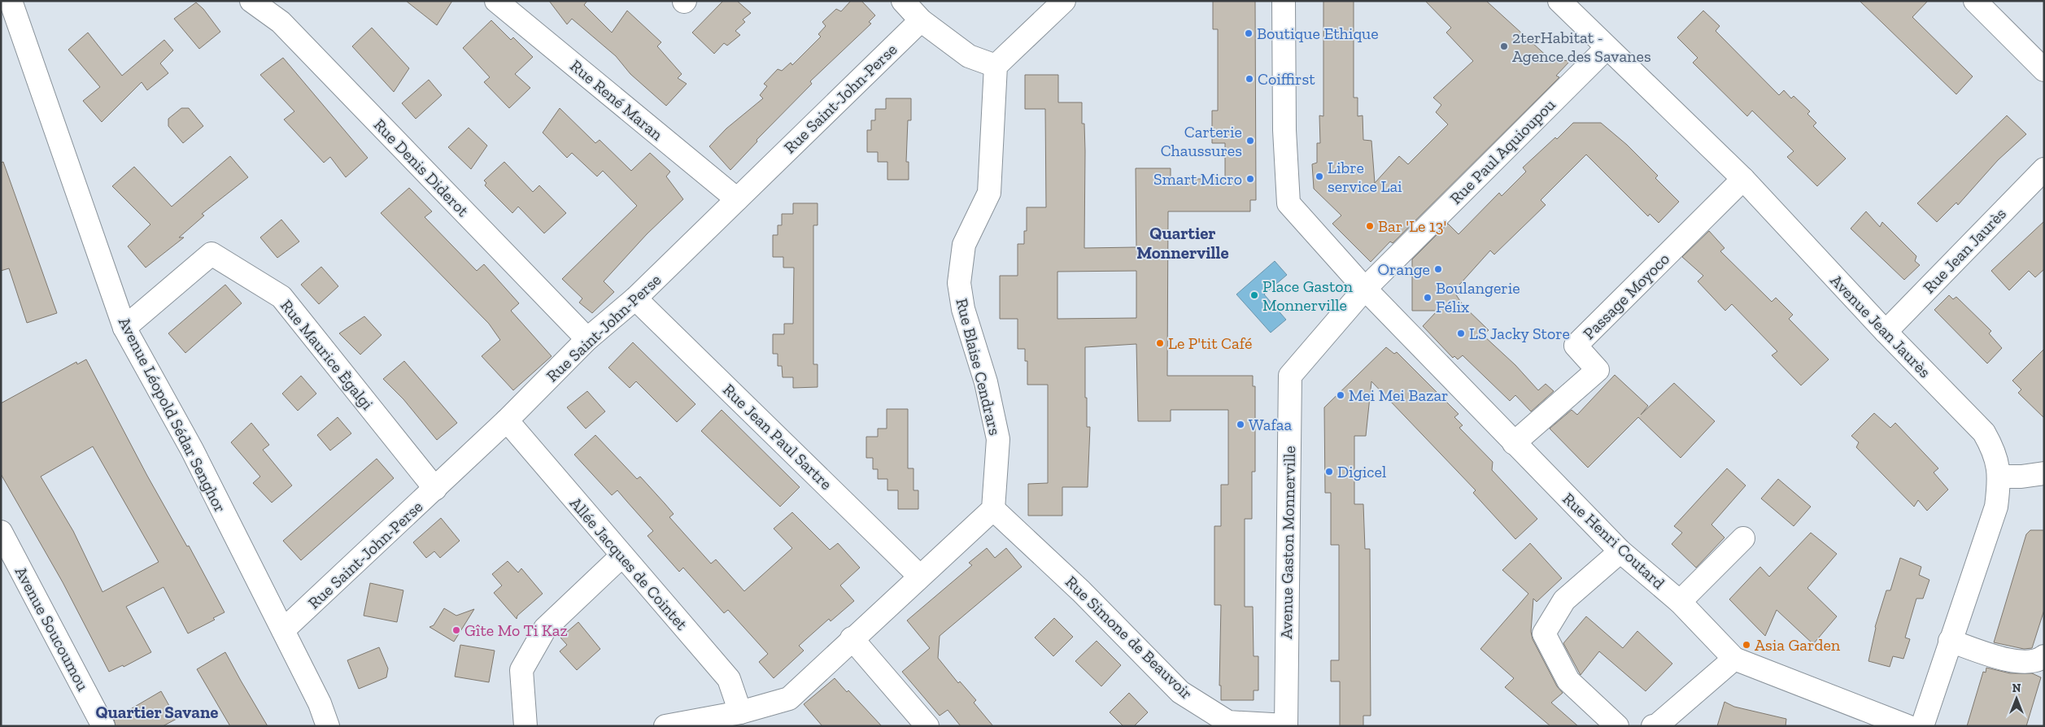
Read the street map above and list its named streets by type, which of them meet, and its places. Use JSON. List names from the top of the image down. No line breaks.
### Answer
{"streets":{"street":["Rue Saint-John-Perse","Rue René Maran","Rue Paul Aquioupou","Rue Denis Diderot","Rue Jean Jaurès","Passage Moyoco","Avenue Jean Jaurès","Rue Maurice Ègalgi","Rue Blaise Cendrars","Avenue Léopold Sédar Senghor","Rue Jean Paul Sartre","Rue Henri Coutard","Avenue Gaston Monnerville","Allée Jacques de Cointet","Avenue Soucoumou","Rue Simone de Beauvoir"]},"crossings":[["Rue Saint-John-Perse","Rue René Maran"],["Rue Saint-John-Perse","Rue Denis Diderot"],["Rue Saint-John-Perse","Rue Maurice Ègalgi"],["Rue Saint-John-Perse","Avenue Léopold Sédar Senghor"],["Rue Saint-John-Perse","Rue Jean Paul Sartre"],["Rue Saint-John-Perse","Allée Jacques de Cointet"],["Rue Paul Aquioupou","Avenue Jean Jaurès"],["Rue Paul Aquioupou","Rue Henri Coutard"],["Rue Paul Aquioupou","Avenue Gaston Monnerville"],["Rue Jean Jaurès","Avenue Jean Jaurès"],["Passage Moyoco","Avenue Jean Jaurès"],["Passage Moyoco","Rue Henri Coutard"],["Rue Maurice Ègalgi","Avenue Léopold Sédar Senghor"],["Rue Blaise Cendrars","Rue Simone de Beauvoir"],["Rue Henri Coutard","Avenue Gaston Monnerville"],["Avenue Gaston Monnerville","Rue Simone de Beauvoir"]],"districts":["Quartier Monnerville","Quartier Savane"],"places":["Boutique Ethique","2terHabitat - Agence des Savanes","Coiffirst","Carterie Chaussures","Libre service Lai","Smart Micro","Bar 'Le 13'","Orange","Place Gaston Monnerville","Boulangerie Félix","LS Jacky Store","Le P'tit Café","Mei Mei Bazar","Wafaa","Digicel","Gîte Mo Ti Kaz","Asia Garden"],"north":"top"}
